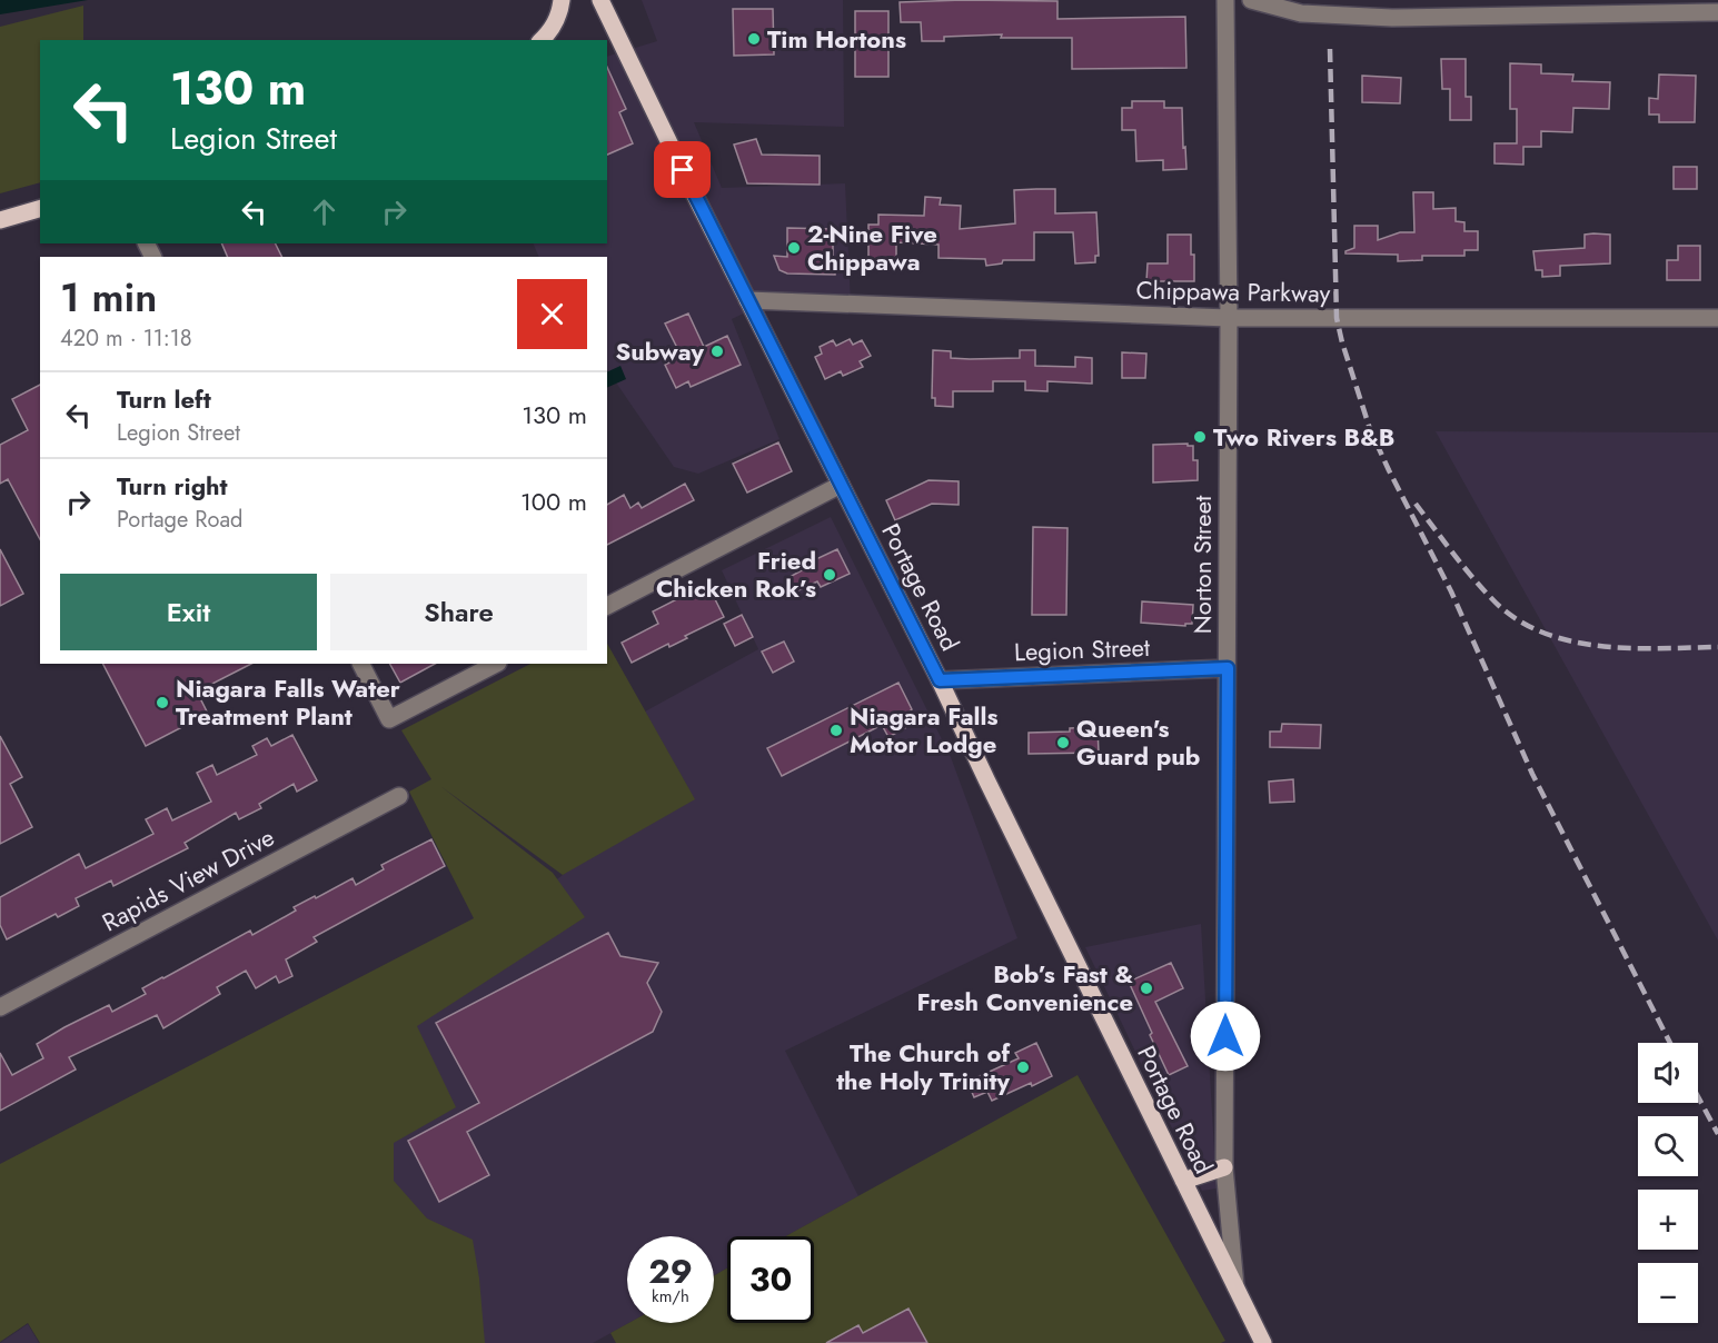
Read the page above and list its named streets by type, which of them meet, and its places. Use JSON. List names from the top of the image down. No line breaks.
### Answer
{"streets":{"main road":["Portage Road"],"street":["Chippawa Parkway","Norton Street","Legion Street","Rapids View Drive"]},"crossings":[["Chippawa Parkway","Norton Street"],["Chippawa Parkway","Portage Road"],["Norton Street","Portage Road"],["Norton Street","Legion Street"],["Portage Road","Legion Street"]],"places":["Tim Hortons","2-Nine Five Chippawa","Subway","Two Rivers B&B","Fried Chicken Rok’s","Niagara Falls Water Treatment Plant","Niagara Falls Motor Lodge","Queen's Guard pub","Bob’s Fast & Fresh Convenience","The Church of the Holy Trinity"],"page":{"turn":["130 m","Legion Street"],"heading":["1 min","420 m · 11:18"],"list":[{"name":"Turn left","note":"Legion Street","value":"130 m"},{"name":"Turn right","note":"Portage Road","value":"100 m"}],"buttons":["Exit","Share"],"map_buttons":["+","−"],"speed":"29 km/h","limit":"30"}}
